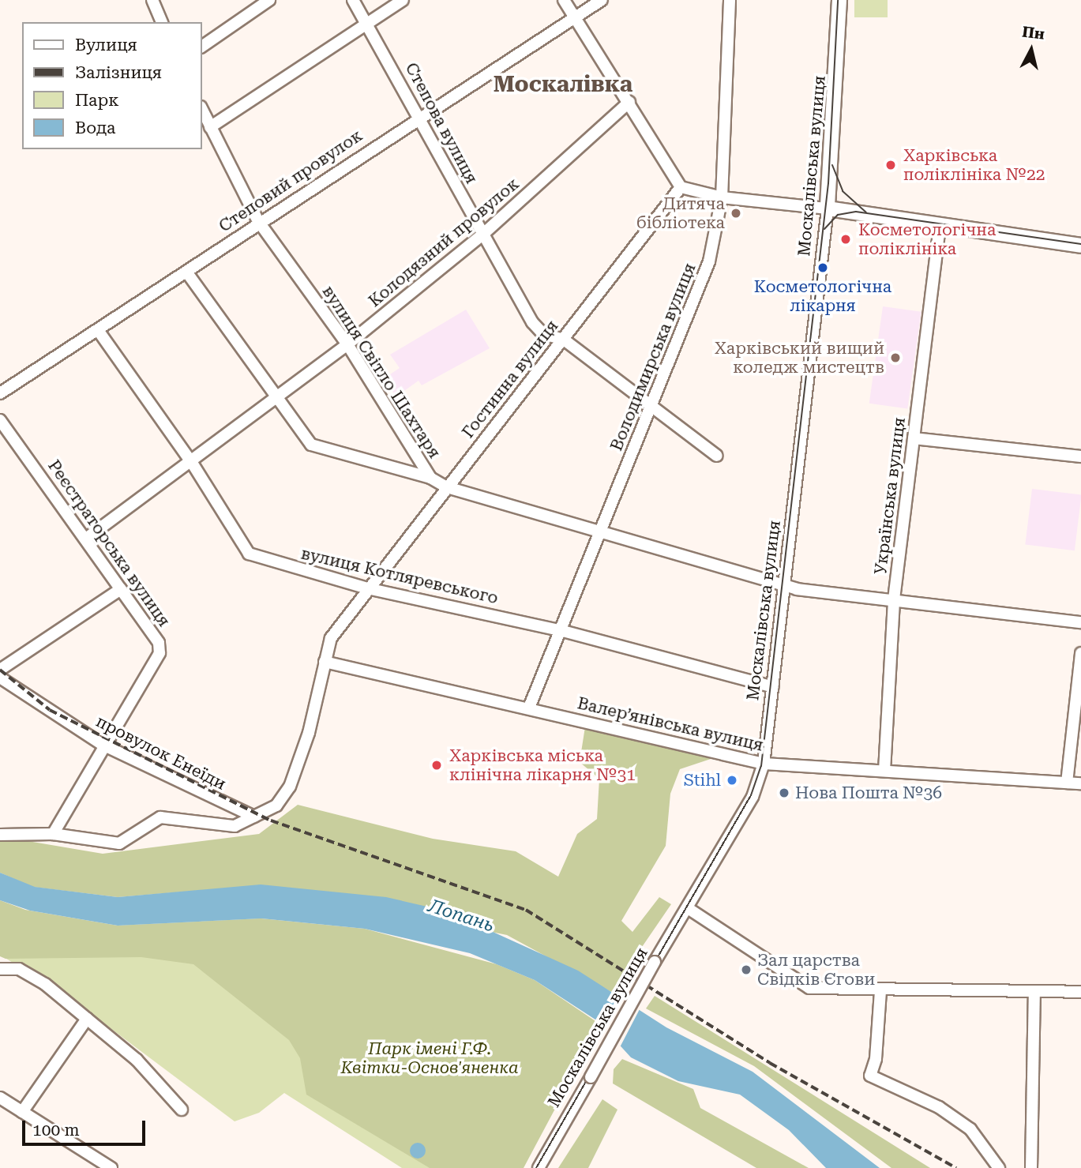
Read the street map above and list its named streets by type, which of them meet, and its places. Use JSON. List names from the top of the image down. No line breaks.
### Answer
{"streets":{"main road":["Москалівська вулиця"],"street":["Степова вулиця","Степовий провулок","Колодязний провулок","Володимирська вулиця","вулиця Світло Шахтаря","Гостинна вулиця","Українська вулиця","Реєстраторська вулиця","вулиця Котляревського","Валер’янівська вулиця","провулок Енеїди"]},"crossings":[["Степова вулиця","Степовий провулок"],["Степова вулиця","Колодязний провулок"],["Степова вулиця","Володимирська вулиця"],["Степова вулиця","Гостинна вулиця"],["Москалівська вулиця","вулиця Світло Шахтаря"],["Москалівська вулиця","вулиця Котляревського"],["Москалівська вулиця","Валер’янівська вулиця"],["Степовий провулок","вулиця Світло Шахтаря"],["Степовий провулок","вулиця Котляревського"],["Колодязний провулок","вулиця Світло Шахтаря"],["Колодязний провулок","Реєстраторська вулиця"],["Колодязний провулок","вулиця Котляревського"],["Володимирська вулиця","вулиця Світло Шахтаря"],["Володимирська вулиця","вулиця Котляревського"],["Володимирська вулиця","Валер’янівська вулиця"],["вулиця Світло Шахтаря","Гостинна вулиця"],["вулиця Світло Шахтаря","Українська вулиця"],["Гостинна вулиця","Реєстраторська вулиця"],["Гостинна вулиця","вулиця Котляревського"],["Гостинна вулиця","Валер’янівська вулиця"],["Гостинна вулиця","провулок Енеїди"],["Українська вулиця","Валер’янівська вулиця"],["Реєстраторська вулиця","провулок Енеїди"]],"districts":["Москалівка"],"water":["Лопань"],"parks":["Парк імені Г.Ф. Квітки-Основ'яненка"],"places":["Харківська поліклініка №22","Дитяча бібліотека","Косметологічна поліклініка","Косметологічна лікарня","Харківський вищий коледж мистецтв","Харківська міська клінічна лікарня №31","Stihl","Нова Пошта №36","Зал царства Свідків Єгови"],"legend":["Вулиця","Залізниця","Парк","Вода"],"scale_bar":"100 m","north":"top"}
